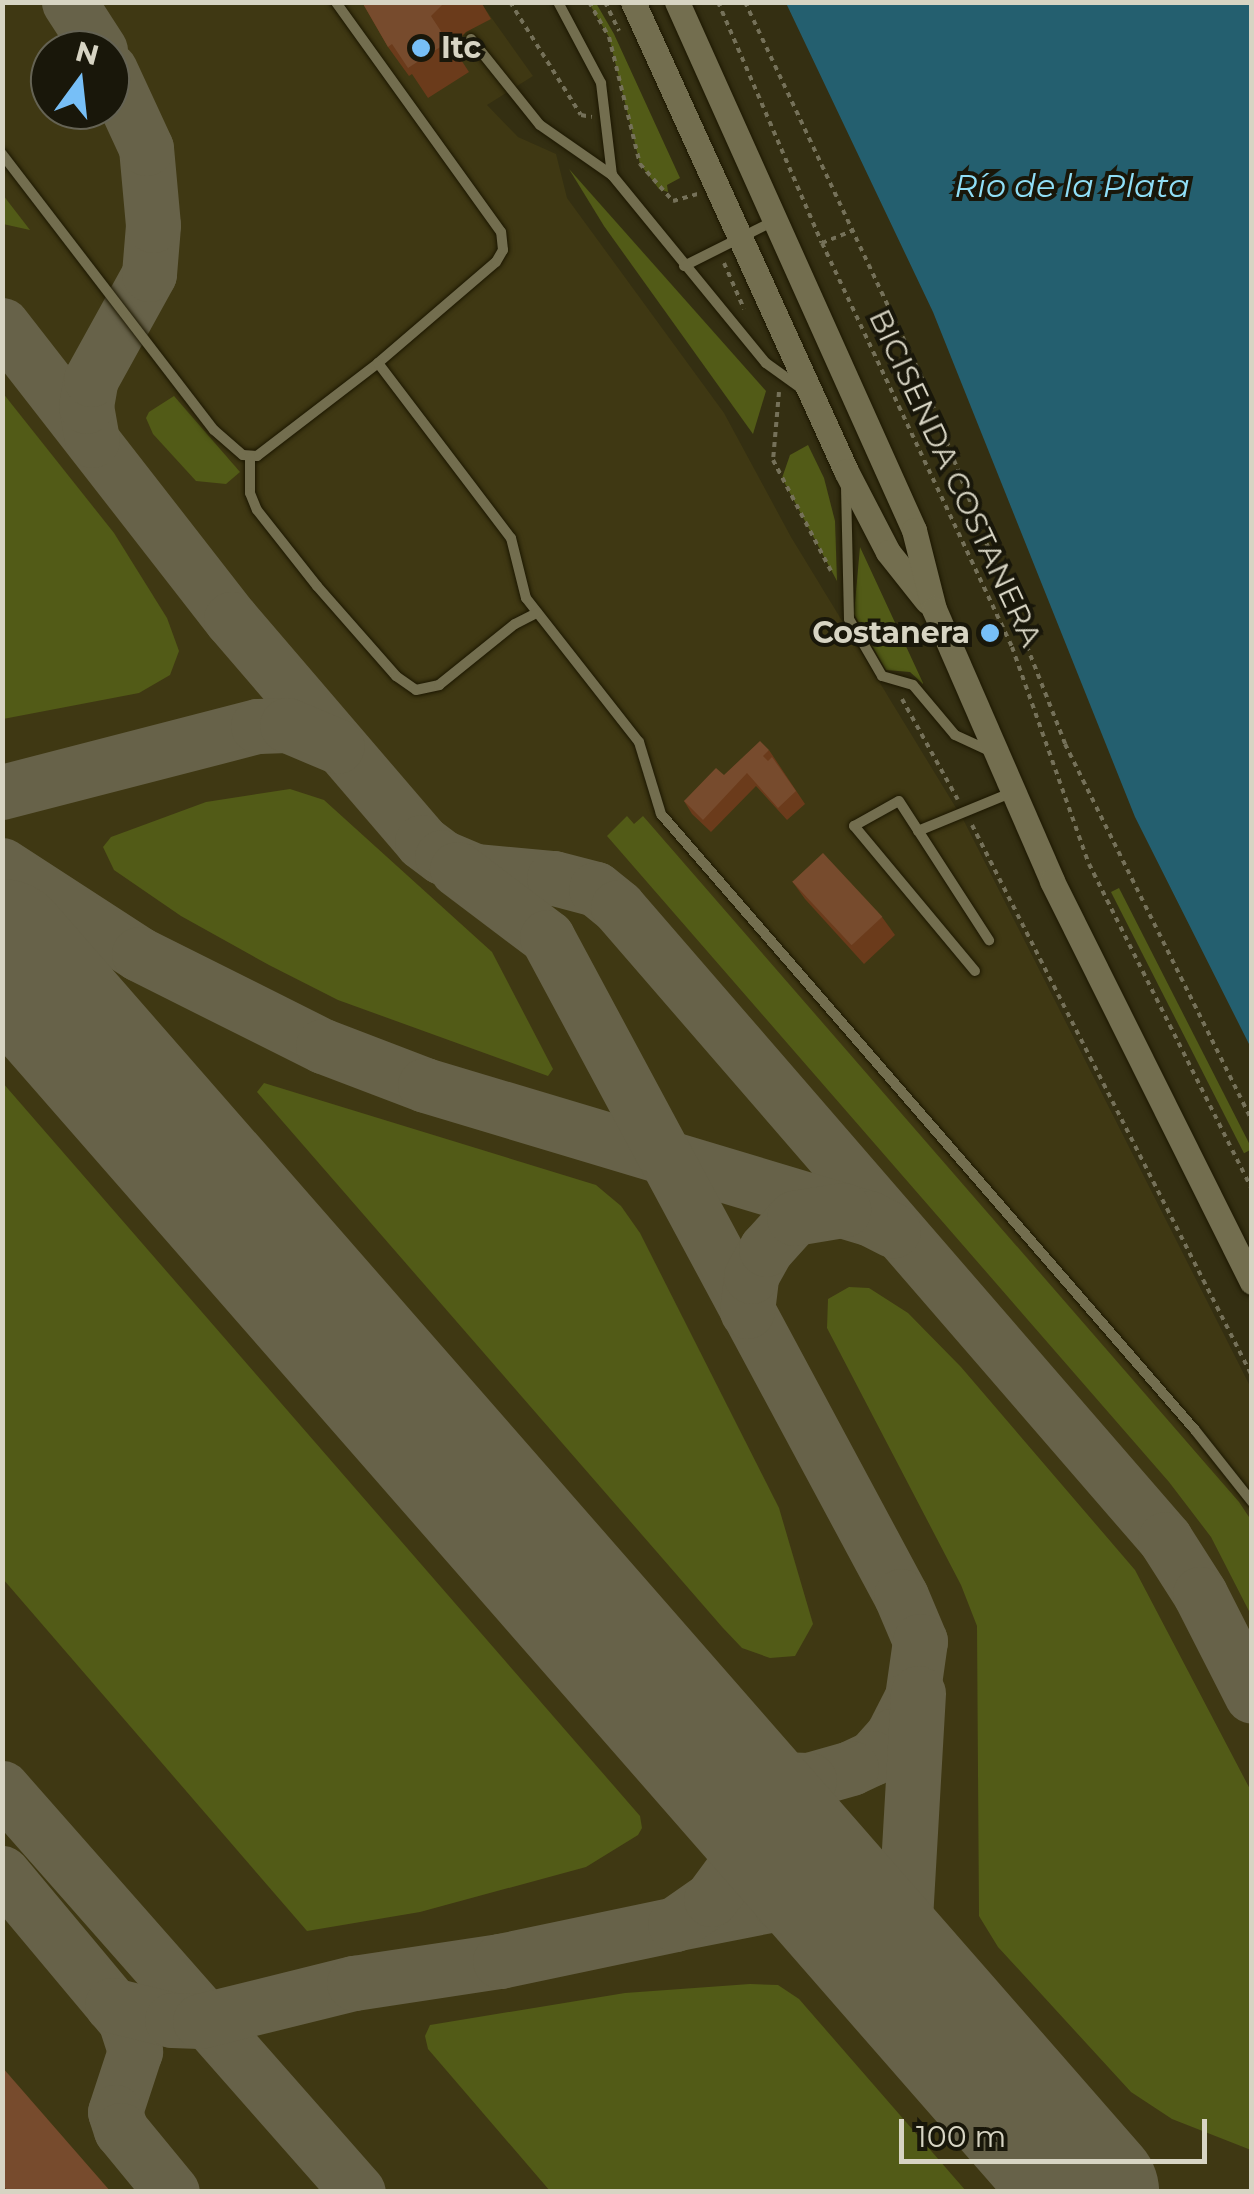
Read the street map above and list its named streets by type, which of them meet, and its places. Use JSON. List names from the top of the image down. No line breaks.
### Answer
{"streets":{"path":["BICISENDA COSTANERA"]},"water":["Río de la Plata"],"places":["Itc","Costanera"],"scale_bar":"100 m","north":"top"}
